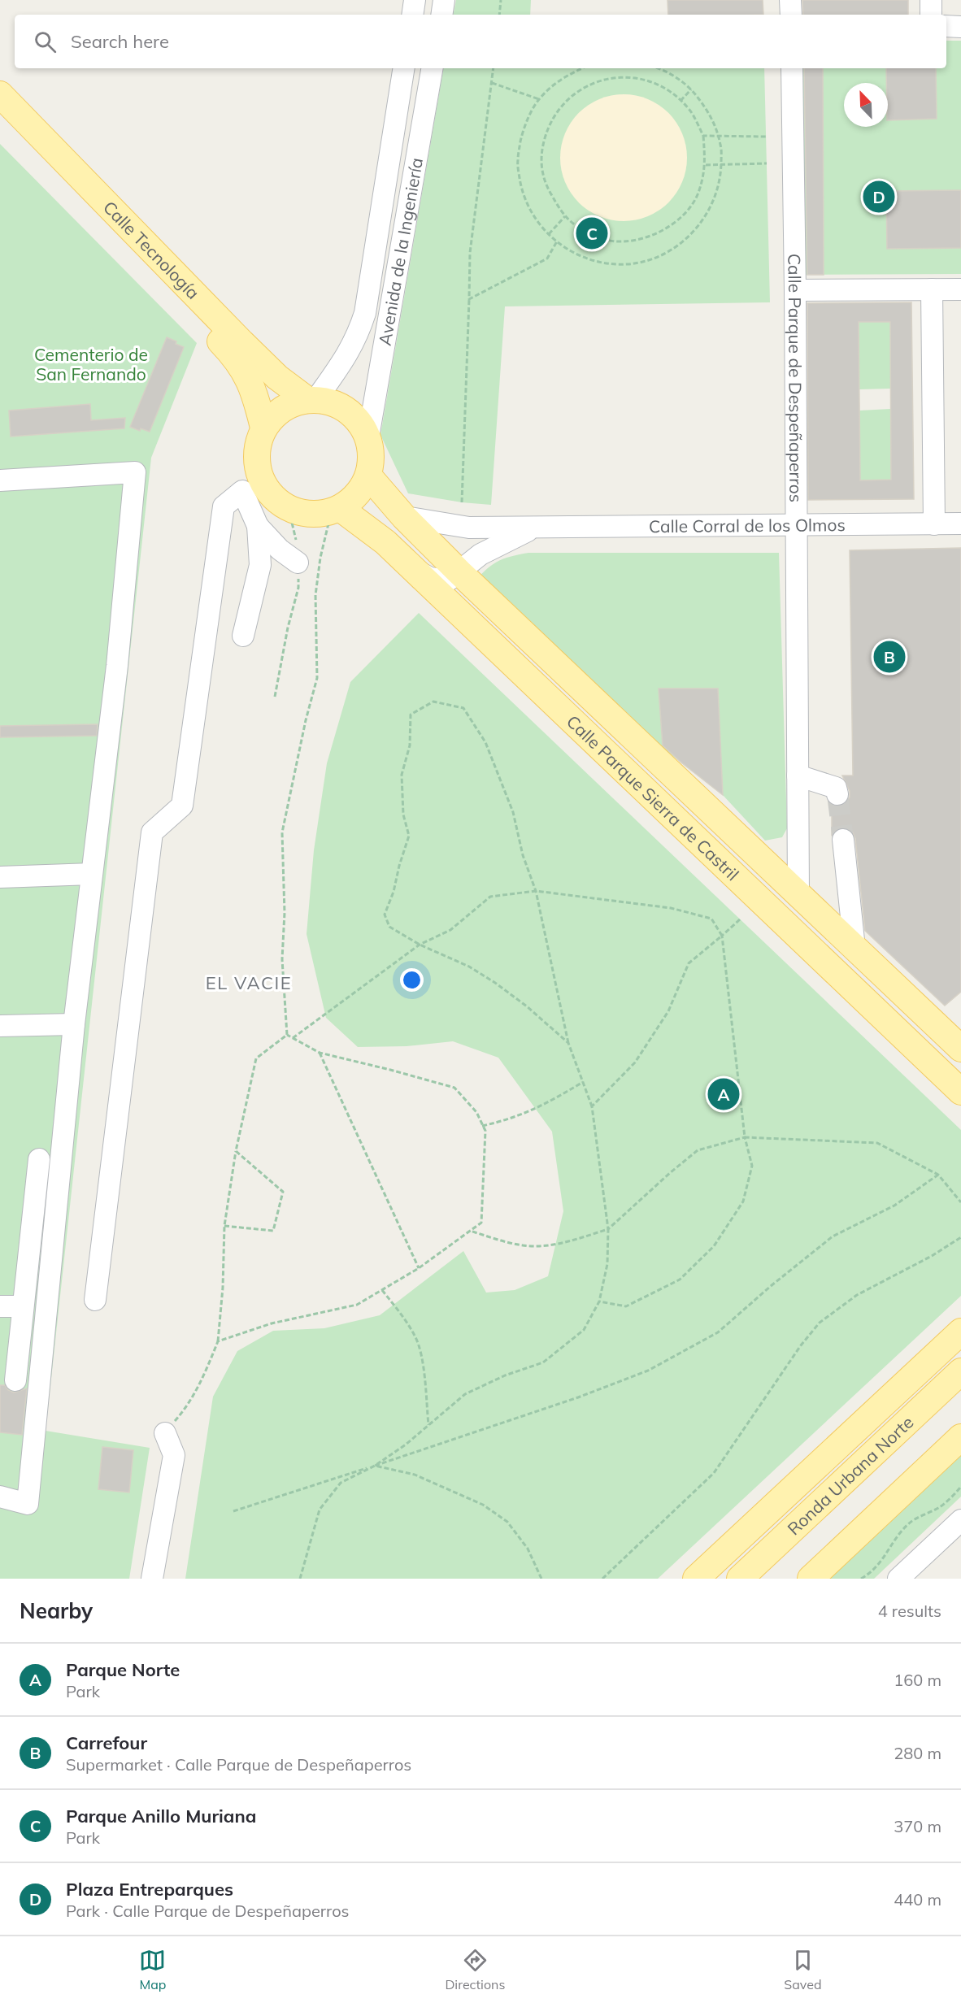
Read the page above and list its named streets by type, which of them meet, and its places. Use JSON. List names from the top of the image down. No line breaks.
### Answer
{"streets":{"main road":["Calle Tecnología","Calle Parque Sierra de Castril","Ronda Urbana Norte"],"street":["Avenida de la Ingeniería","Calle Parque de Despeñaperros","Calle Corral de los Olmos"]},"crossings":[["Calle Tecnología","Avenida de la Ingeniería"],["Calle Tecnología","Calle Parque Sierra de Castril"],["Avenida de la Ingeniería","Calle Parque Sierra de Castril"],["Calle Parque de Despeñaperros","Calle Corral de los Olmos"],["Calle Parque de Despeñaperros","Calle Parque Sierra de Castril"],["Calle Corral de los Olmos","Calle Parque Sierra de Castril"]],"districts":["EL VACIE"],"parks":["Cementerio de San Fernando"],"north":"top left","page":{"search":"Search here","pins":["D","C","B","A"],"heading":["Nearby","4 results"],"list":[{"mark":"A","name":"Parque Norte","note":"Park","value":"160 m"},{"mark":"B","name":"Carrefour","note":"Supermarket · Calle Parque de Despeñaperros","value":"280 m"},{"mark":"C","name":"Parque Anillo Muriana","note":"Park","value":"370 m"},{"mark":"D","name":"Plaza Entreparques","note":"Park · Calle Parque de Despeñaperros","value":"440 m"}],"nav":["Map","Directions","Saved"]}}
